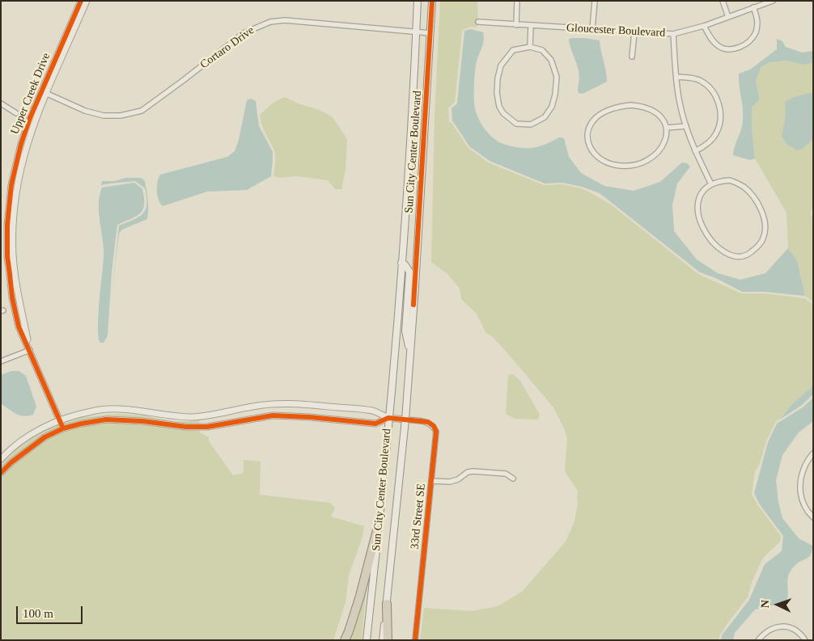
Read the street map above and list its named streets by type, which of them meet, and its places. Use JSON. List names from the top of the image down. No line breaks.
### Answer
{"streets":{"main road":["Sun City Center Boulevard"],"street":["Gloucester Boulevard","Cortaro Drive","Upper Creek Drive","33rd Street SE"]},"crossings":[["Cortaro Drive","Upper Creek Drive"],["Cortaro Drive","Sun City Center Boulevard"],["Sun City Center Boulevard","33rd Street SE"]],"scale_bar":"100 m","north":"left"}
